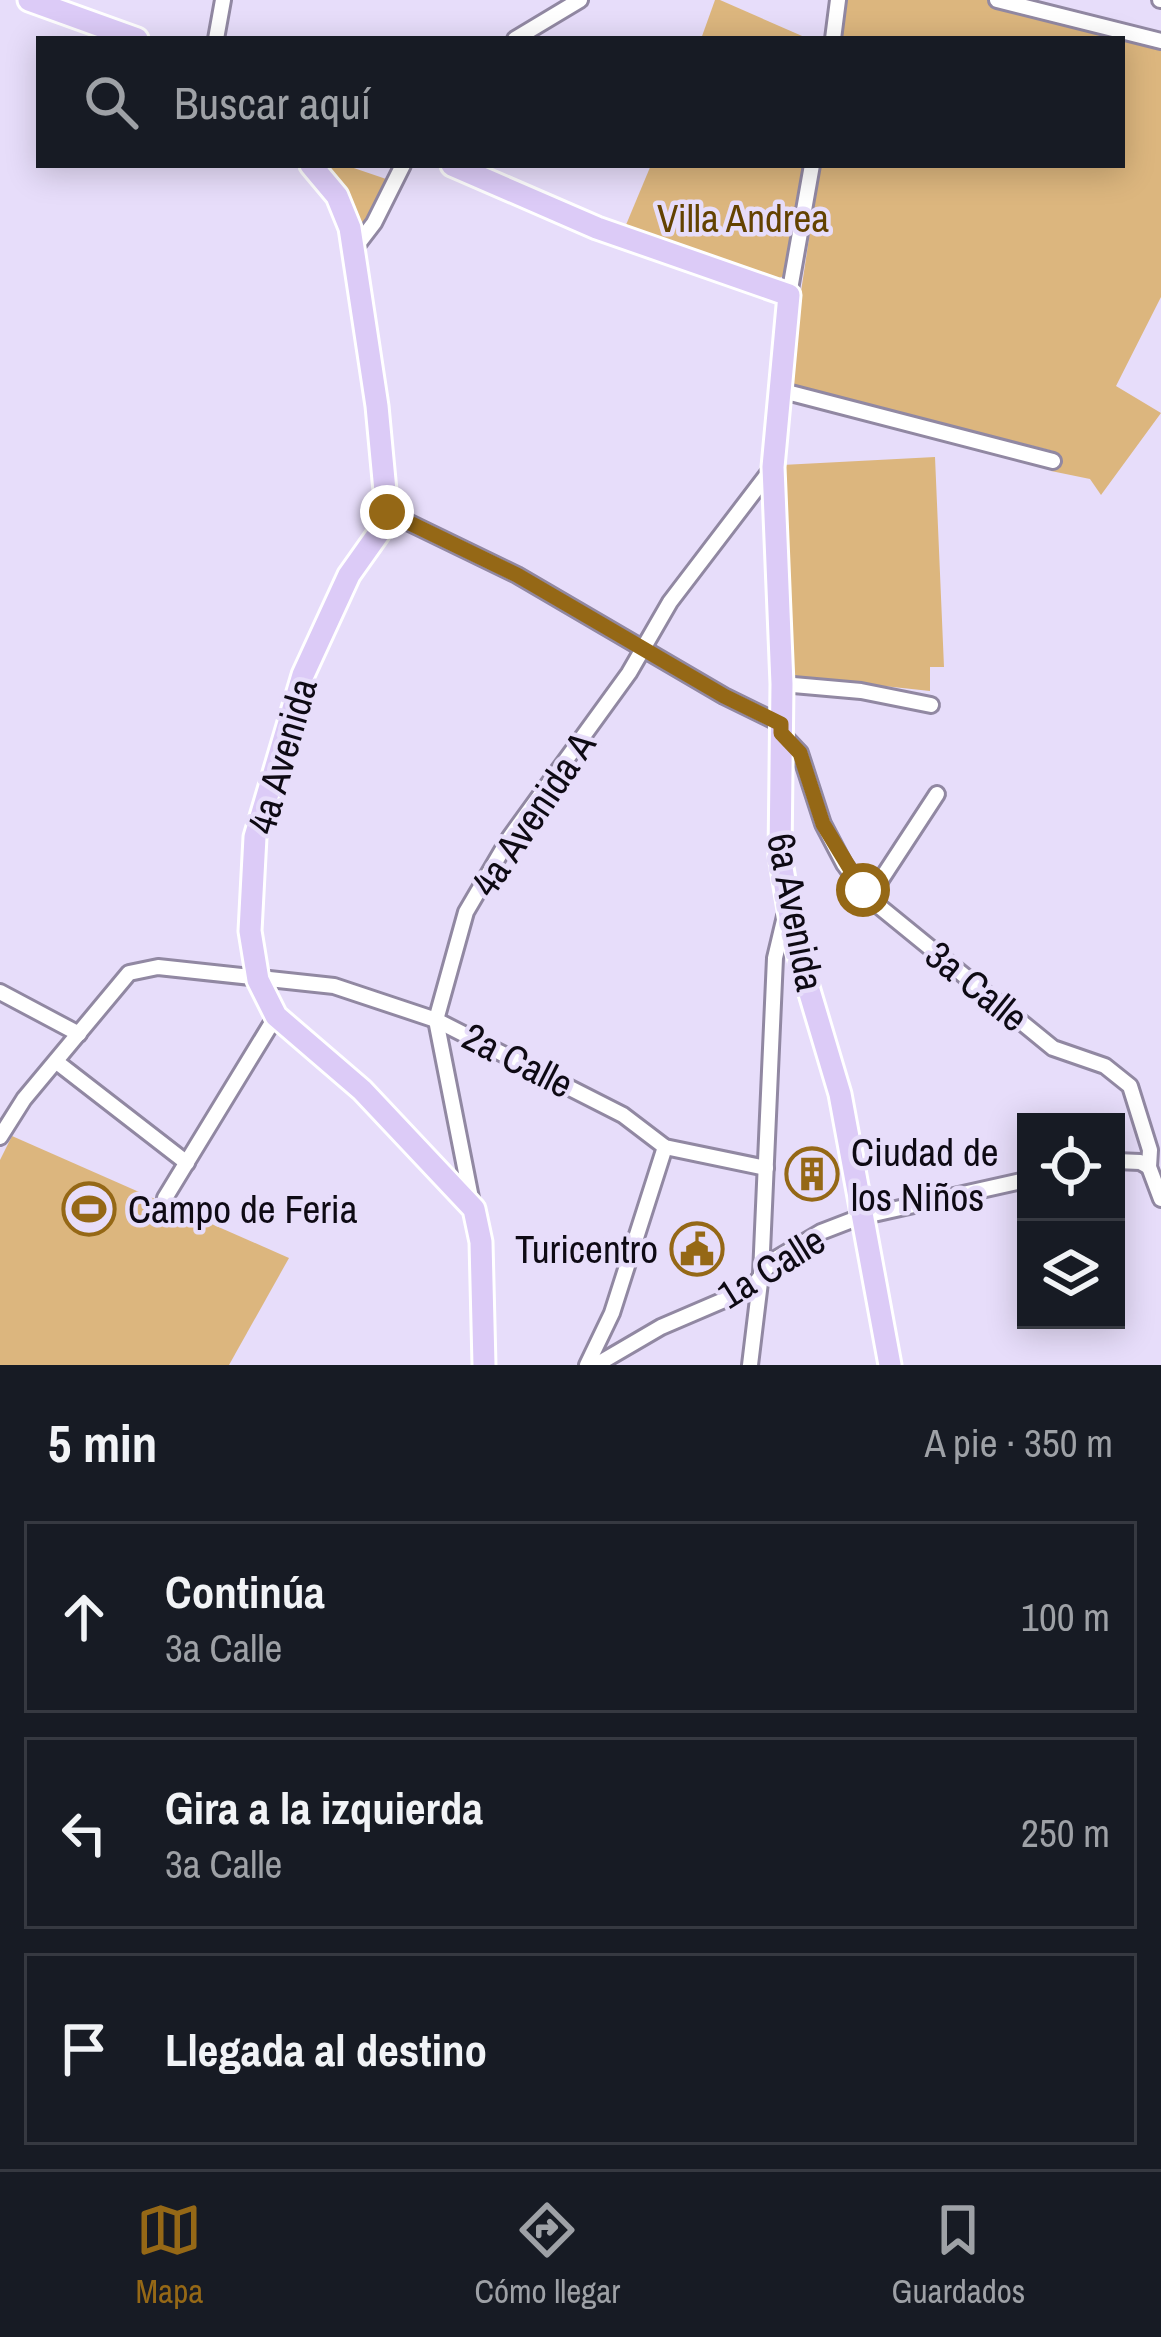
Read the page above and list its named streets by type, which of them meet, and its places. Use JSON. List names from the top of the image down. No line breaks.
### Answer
{"streets":{"main road":["4a Avenida","6a Avenida"],"street":["4a Avenida A","3a Calle","2a Calle","1a Calle"]},"crossings":[["4a Avenida","4a Avenida A"],["4a Avenida","2a Calle"],["4a Avenida A","6a Avenida"],["4a Avenida A","2a Calle"],["6a Avenida","3a Calle"],["6a Avenida","1a Calle"]],"parks":["Villa Andrea"],"places":{"building":["Ciudad de los Niños"],"sports":["Campo de Feria"],"public building":["Turicentro"]},"page":{"search":"Buscar aquí","heading":["5 min","A pie · 350 m"],"list":[["Continúa","3a Calle","100 m"],["Gira a la izquierda","3a Calle","250 m"],"Llegada al destino"],"nav":["Mapa","Cómo llegar","Guardados"]}}
